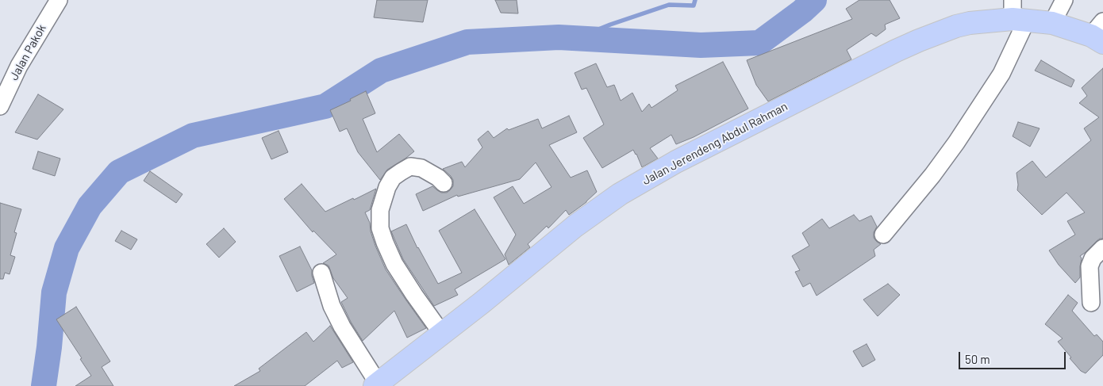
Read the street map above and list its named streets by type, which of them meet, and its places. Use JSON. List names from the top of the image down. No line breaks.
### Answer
{"streets":{"highway":["Jalan Jerendeng Abdul Rahman"],"street":["Jalan Pakok"]},"scale_bar":"50 m"}
